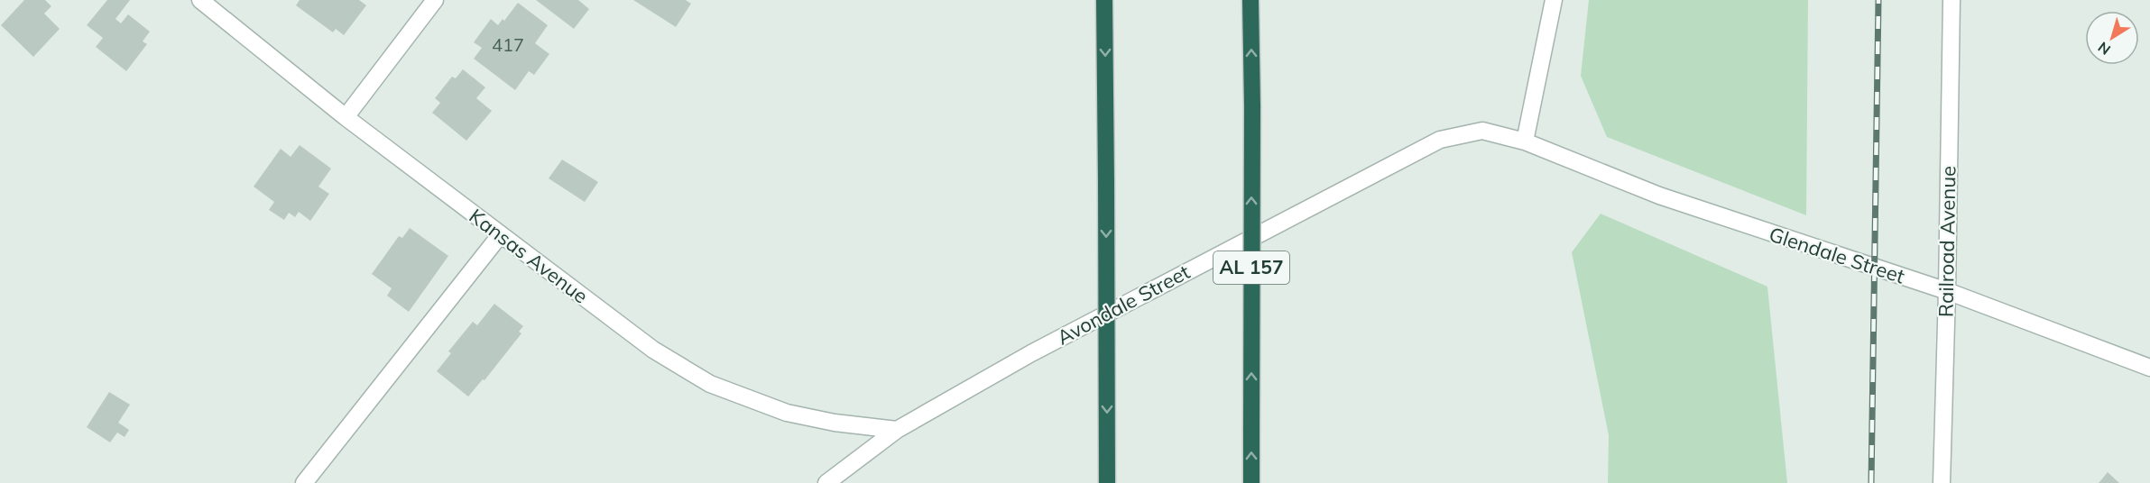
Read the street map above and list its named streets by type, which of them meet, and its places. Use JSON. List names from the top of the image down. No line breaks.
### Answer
{"streets":{"highway":["AL 157"],"street":["Railroad Avenue","Glendale Street","Kansas Avenue","Avondale Street"]},"crossings":[["Railroad Avenue","Glendale Street"],["Glendale Street","Avondale Street"],["Kansas Avenue","Avondale Street"]],"house_numbers":["417"],"north":"bottom left"}
